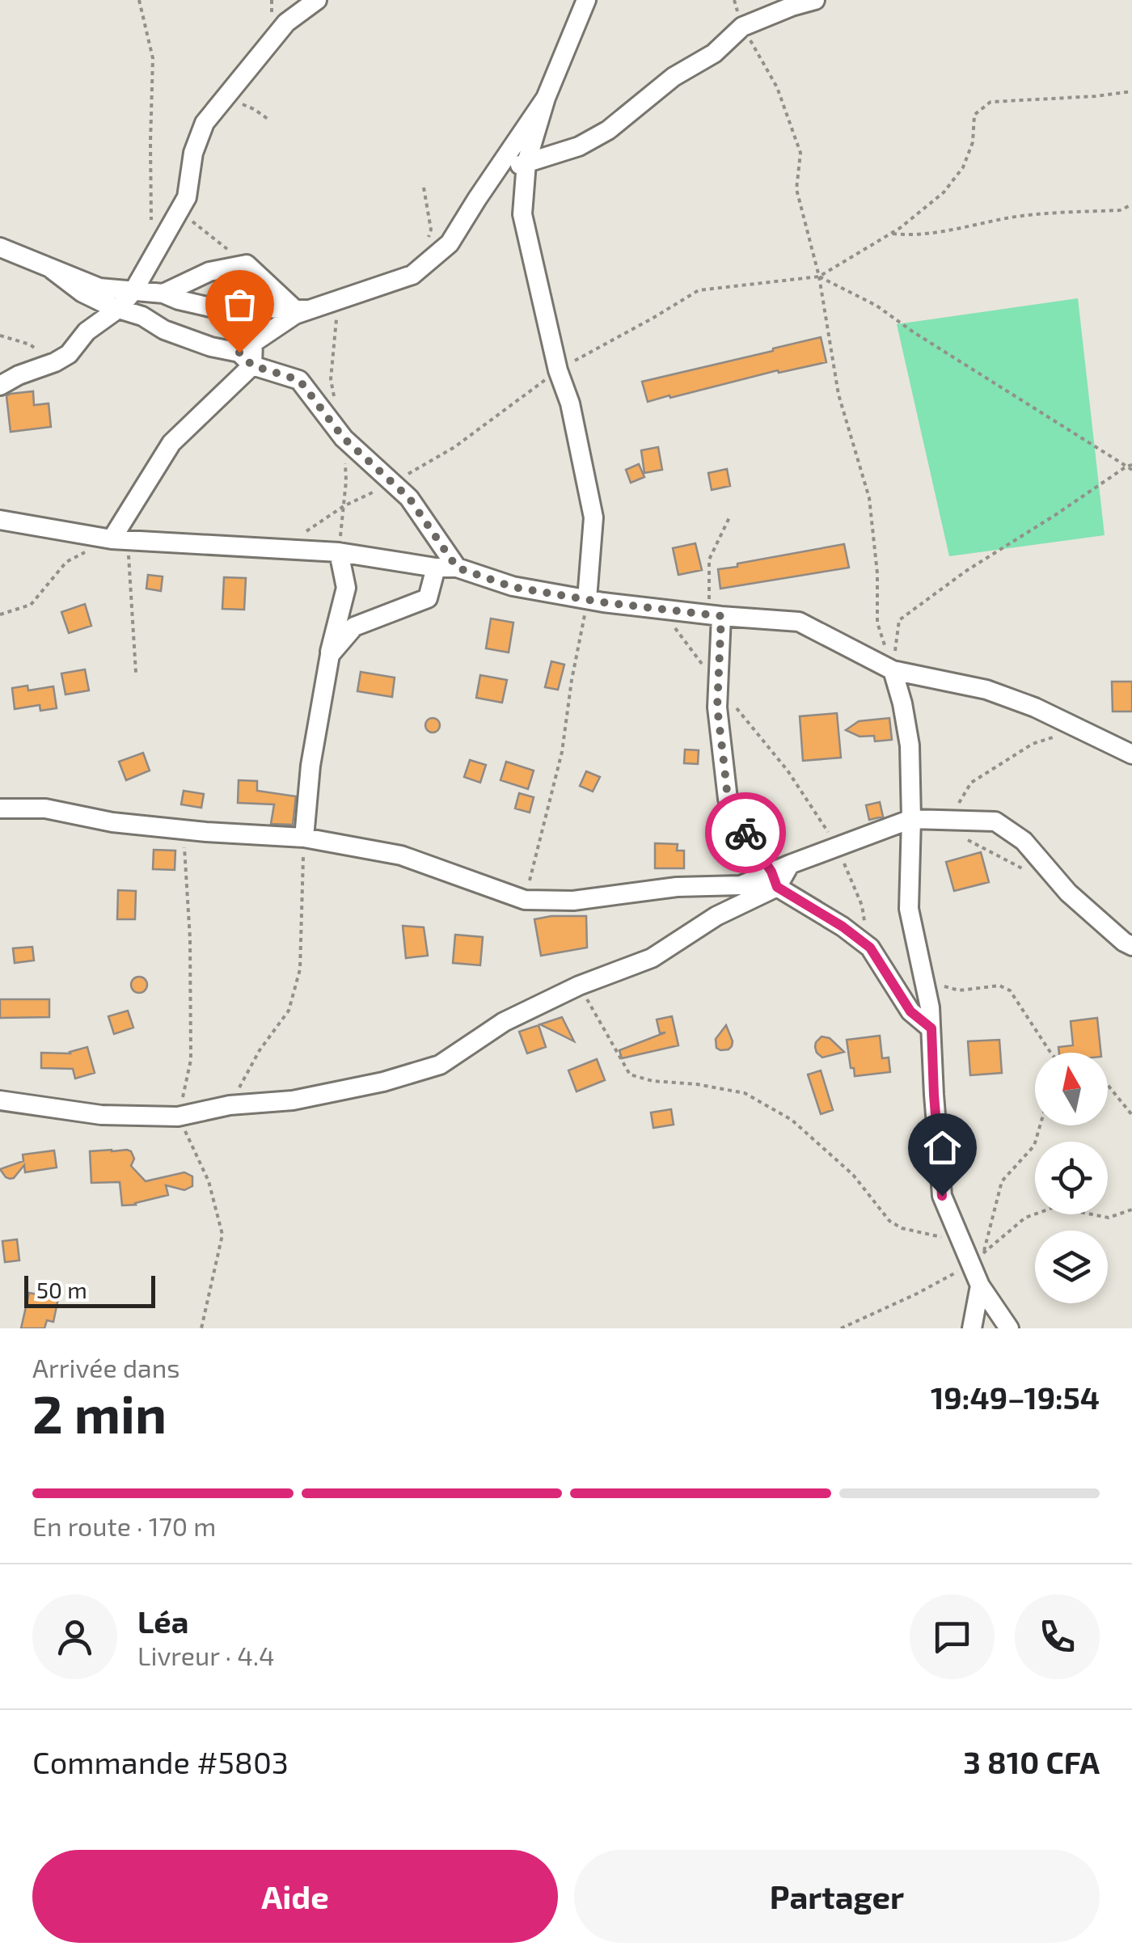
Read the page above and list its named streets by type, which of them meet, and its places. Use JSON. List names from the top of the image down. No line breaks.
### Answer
{"scale_bar":"50 m","north":"top","page":{"scale":"50 m","heading":["2 min","Arrivée dans","19:49–19:54"],"panel":["Léa","Livreur · 4.4","Commande #5803","3 810 CFA"],"bar":"En route · 170 m","buttons":["Aide","Partager"]}}
